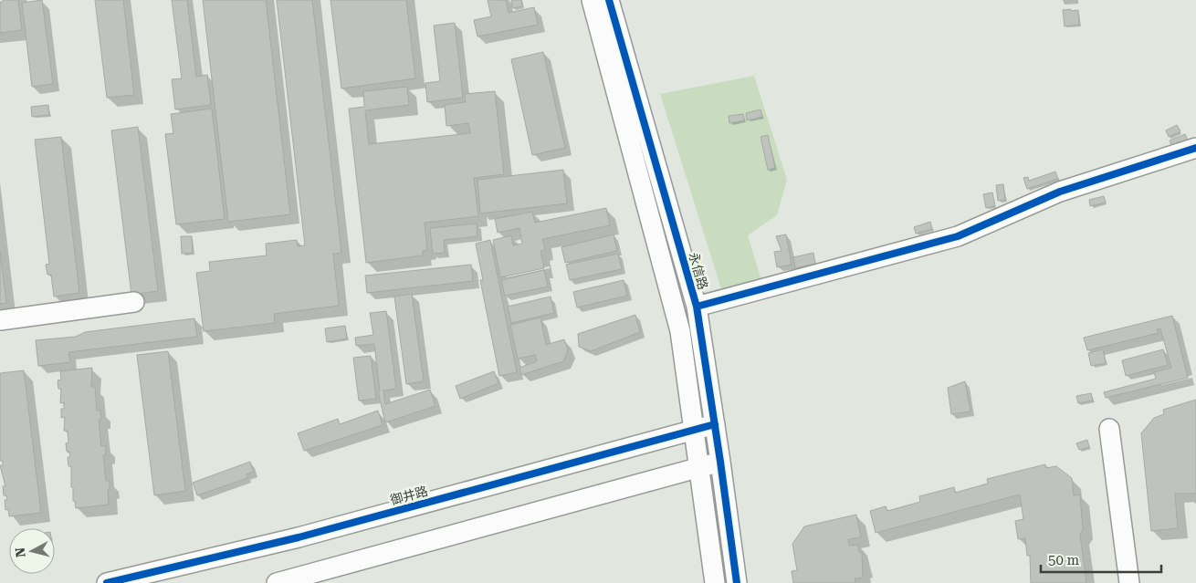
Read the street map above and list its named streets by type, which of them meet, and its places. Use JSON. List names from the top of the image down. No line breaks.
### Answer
{"streets":{"street":["永信路","御井路"]},"crossings":[["永信路","御井路"]],"scale_bar":"50 m","north":"left"}
